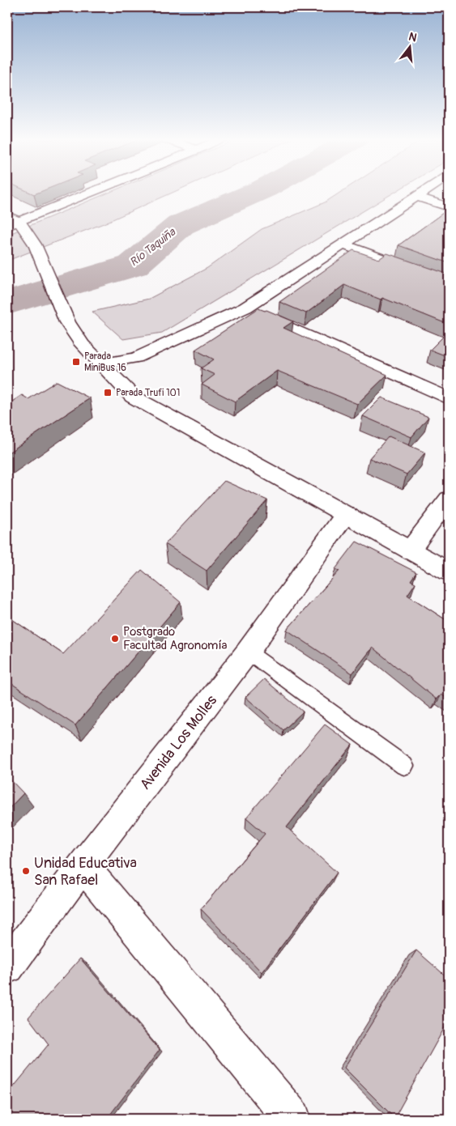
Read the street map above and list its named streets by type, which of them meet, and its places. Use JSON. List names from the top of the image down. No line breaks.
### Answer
{"streets":{"street":["Avenida Los Molles"]},"water":["Río Taquiña"],"places":{"transit":["Parada MiniBus 16","Parada Trufi 101"],"other":["Postgrado Facultad Agronomía","Unidad Educativa San Rafael"]},"north":"top"}
